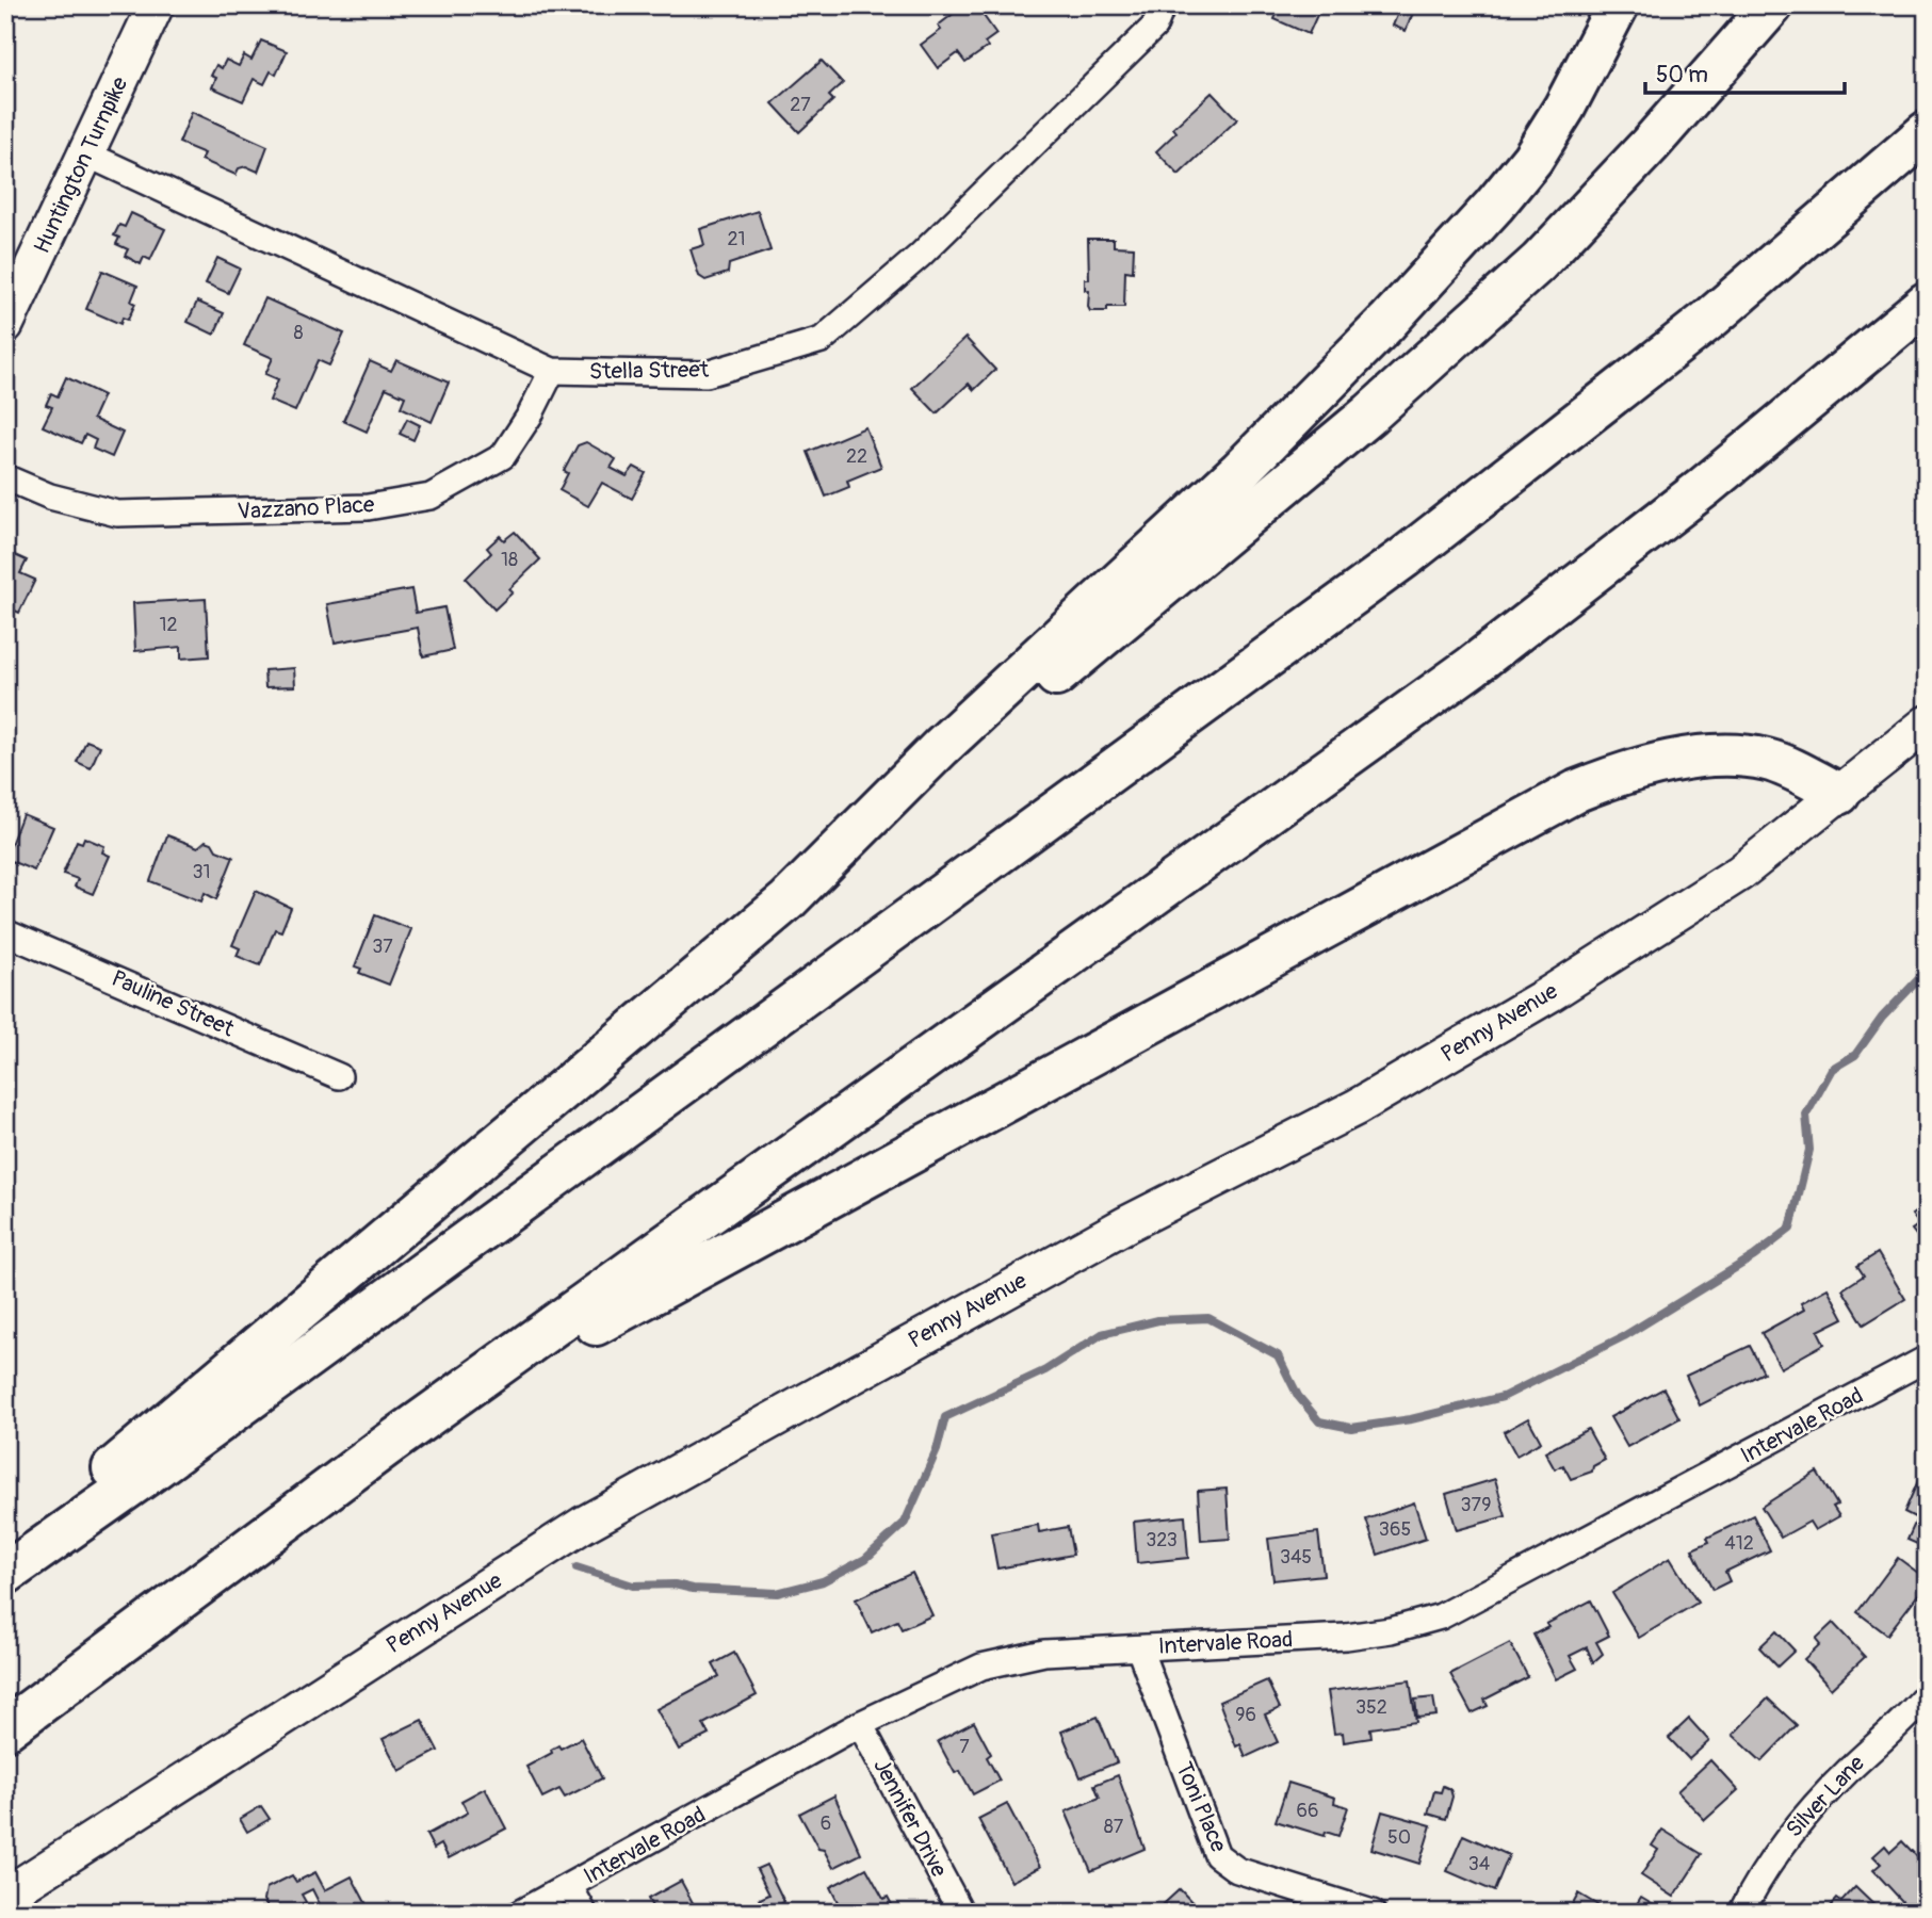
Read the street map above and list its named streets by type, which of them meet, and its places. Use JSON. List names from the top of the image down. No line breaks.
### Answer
{"streets":{"main road":["Huntington Turnpike","Penny Avenue"],"street":["Stella Street","Vazzano Place","Pauline Street","Intervale Road","Silver Lane","Toni Place","Jennifer Drive"]},"crossings":[["Huntington Turnpike","Stella Street"],["Stella Street","Vazzano Place"],["Intervale Road","Toni Place"],["Intervale Road","Jennifer Drive"]],"house_numbers":["27","21","8","22","18","12","31","37","379","365","323","412","345","352","96","7","66","6","87","50","34"],"scale_bar":"50 m"}
